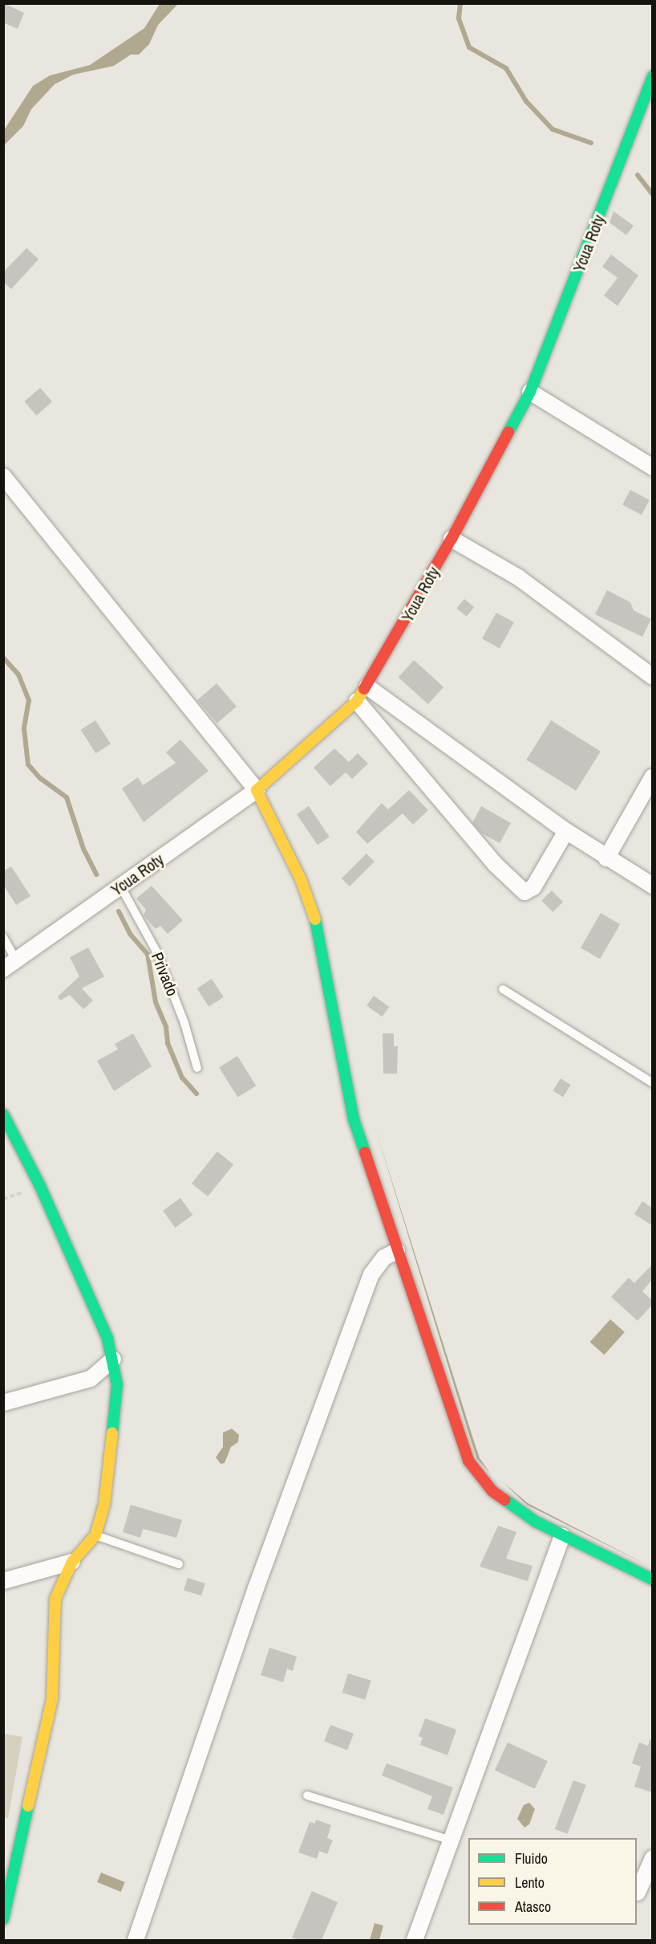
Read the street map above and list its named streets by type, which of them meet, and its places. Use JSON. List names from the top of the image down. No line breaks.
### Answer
{"streets":{"street":["Ycua Roty"],"lane":["Privado"]},"crossings":[["Ycua Roty","Privado"]],"legend":["Fluido","Lento","Atasco"]}
